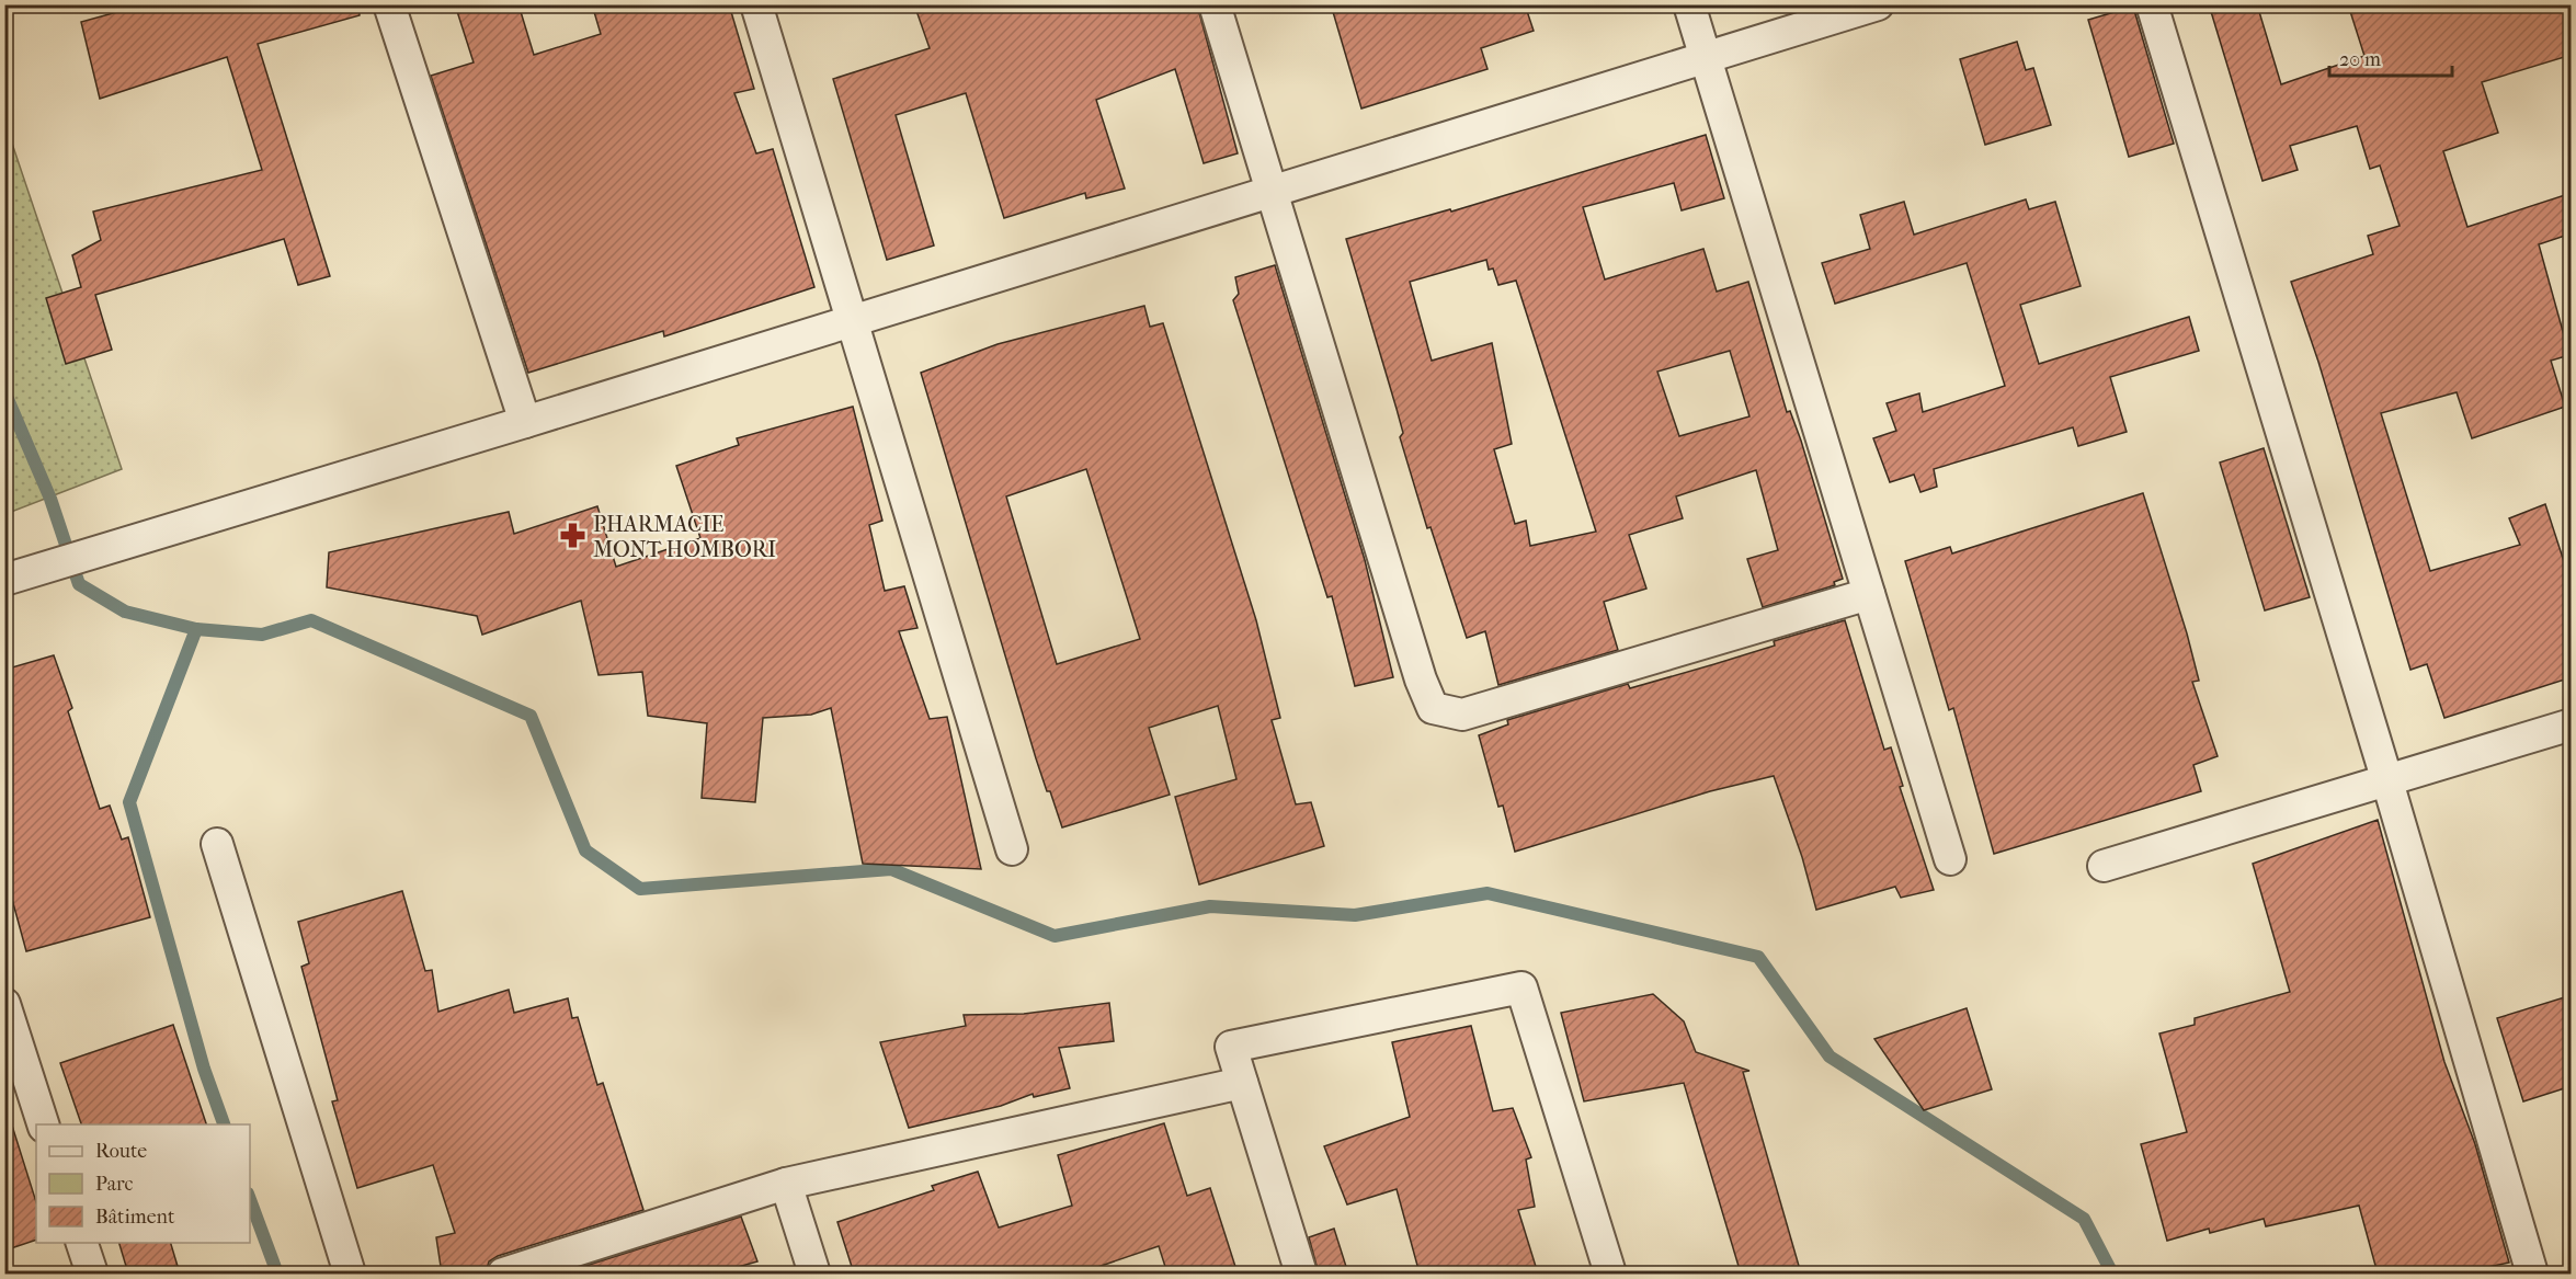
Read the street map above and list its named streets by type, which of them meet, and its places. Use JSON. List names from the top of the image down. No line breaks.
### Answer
{"places":{"pharmacy":["PHARMACIE MONT HOMBORI"]},"legend":["Route","Parc","Bâtiment"],"scale_bar":"20 m"}
